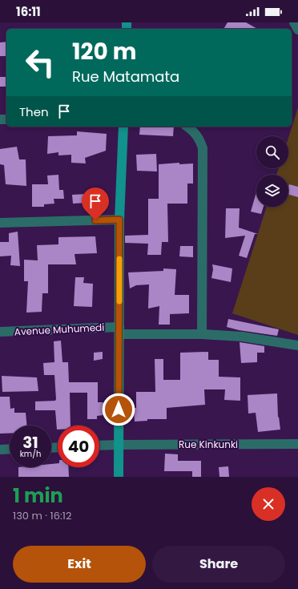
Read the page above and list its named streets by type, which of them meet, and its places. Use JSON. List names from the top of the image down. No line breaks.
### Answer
{"streets":{"street":["Avenue Muhumedi","Rue Kinkunki"]},"page":{"status":"16:11","turn":["120 m","Rue Matamata"],"then":"Then","speed":"31 km/h","limit":"40","heading":["1 min","130 m · 16:12"],"buttons":["Exit","Share"]}}
